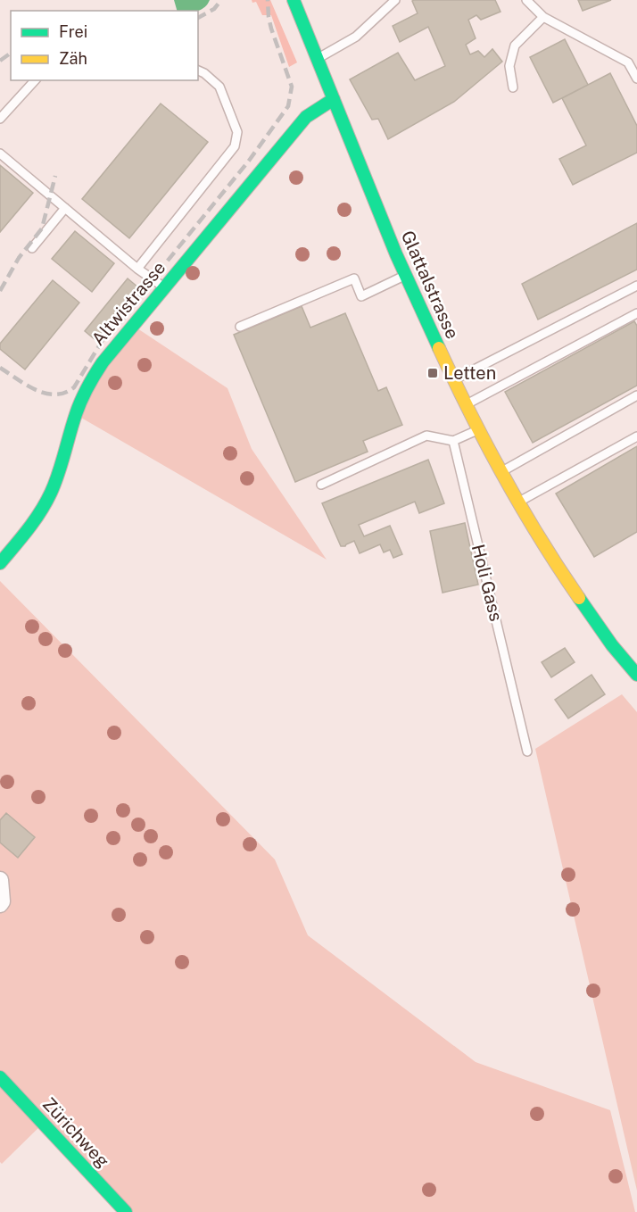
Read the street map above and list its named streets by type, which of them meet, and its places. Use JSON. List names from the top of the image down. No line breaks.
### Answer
{"streets":{"street":["Glattalstrasse","Altwistrasse","Zürichweg"],"lane":["Holi Gass"]},"crossings":[["Glattalstrasse","Altwistrasse"]],"places":{"transit":["Letten"]},"legend":["Frei","Zäh"]}
